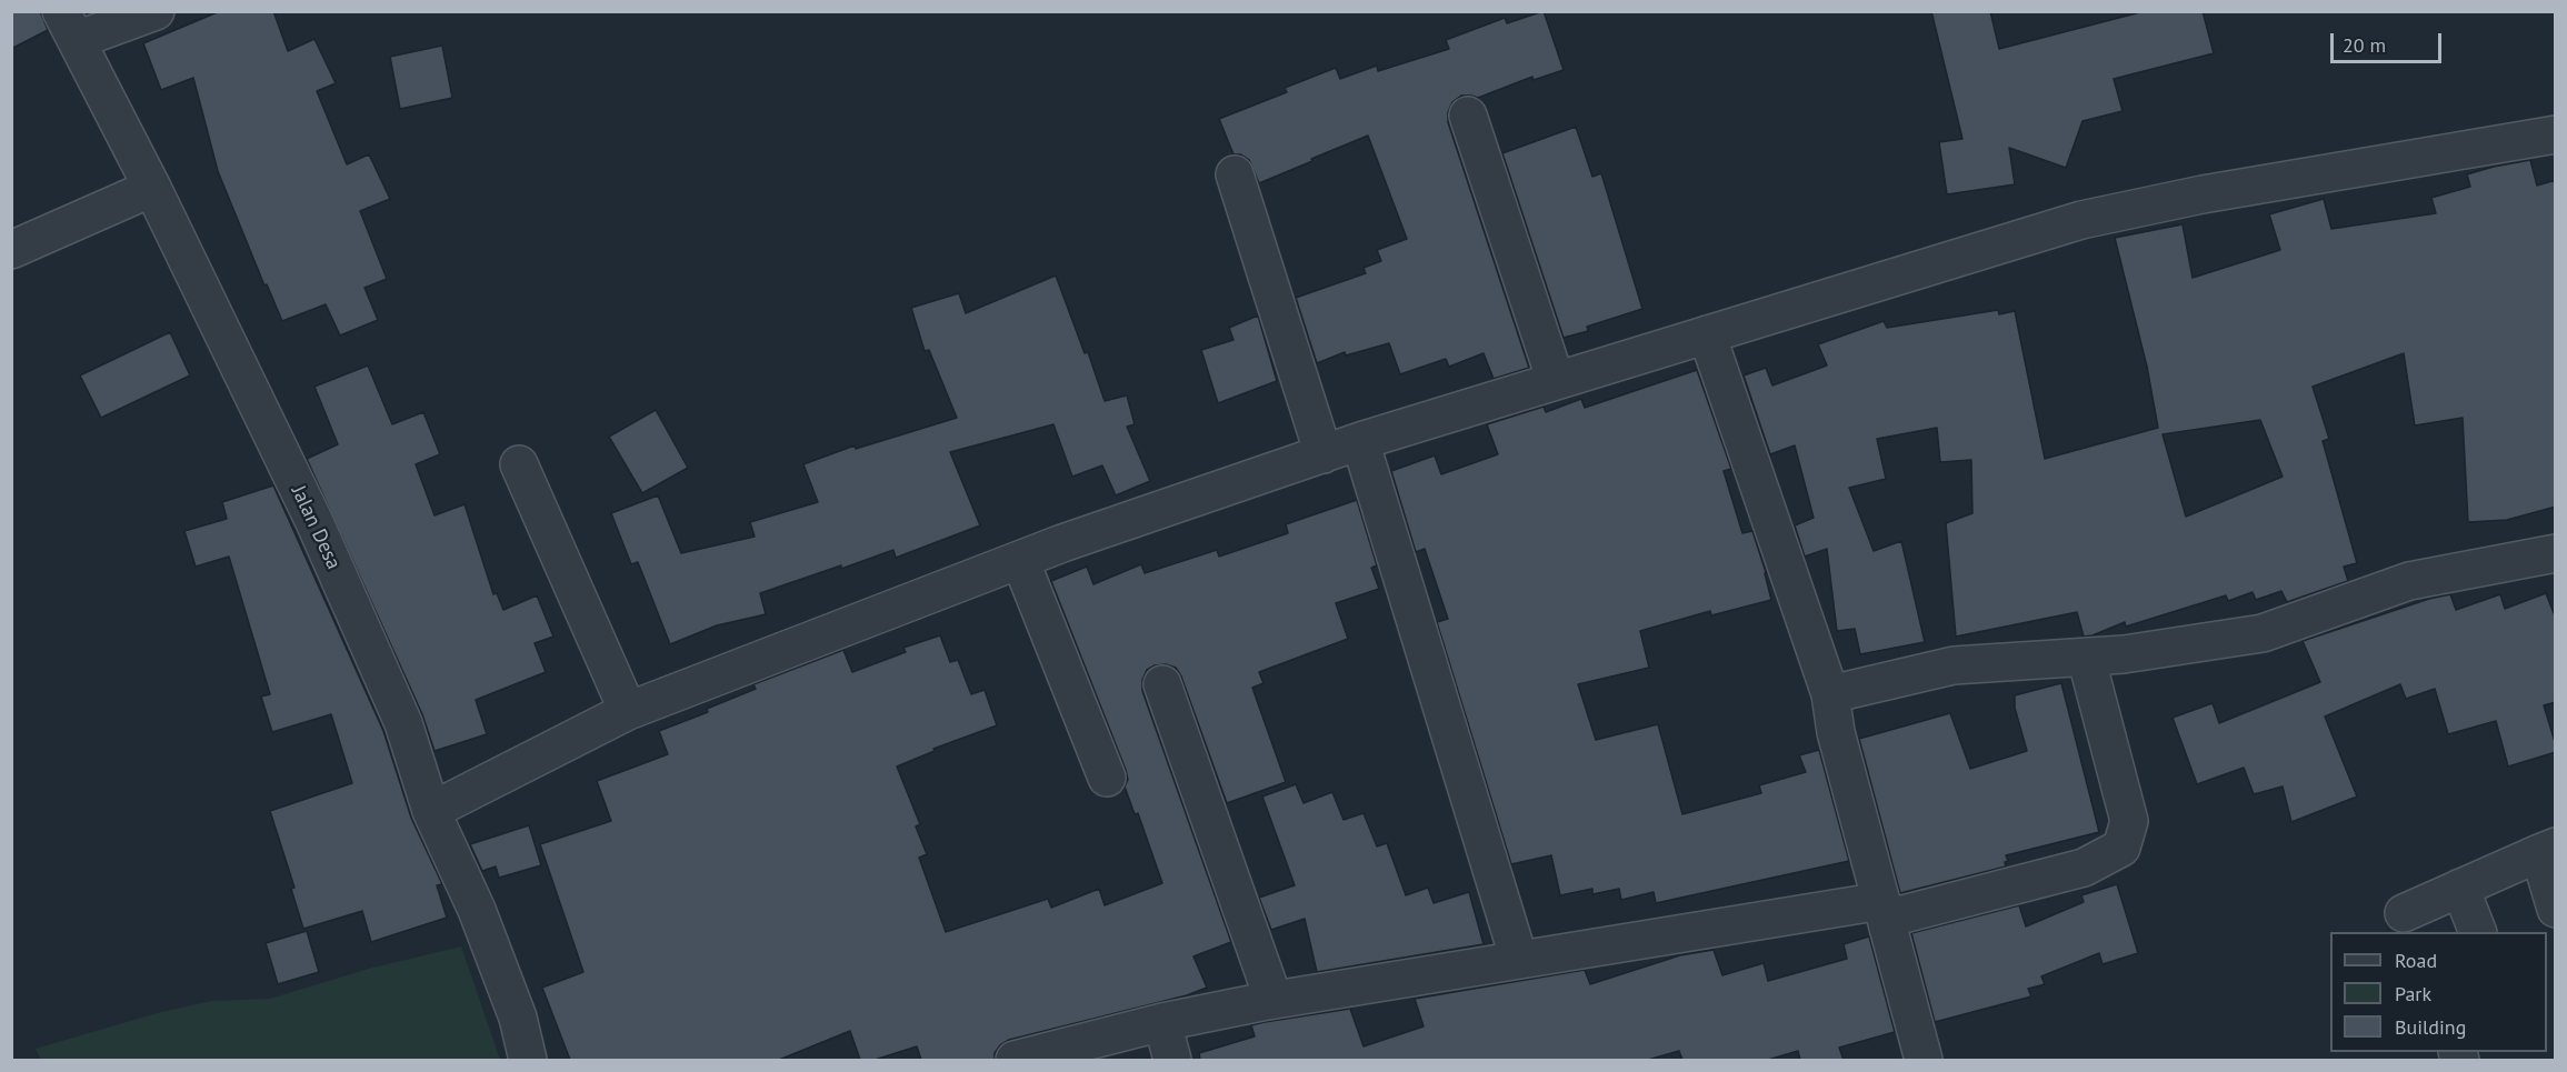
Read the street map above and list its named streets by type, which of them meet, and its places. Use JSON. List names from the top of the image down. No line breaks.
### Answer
{"streets":{"street":["Jalan Desa"]},"legend":["Road","Park","Building"],"scale_bar":"20 m"}
